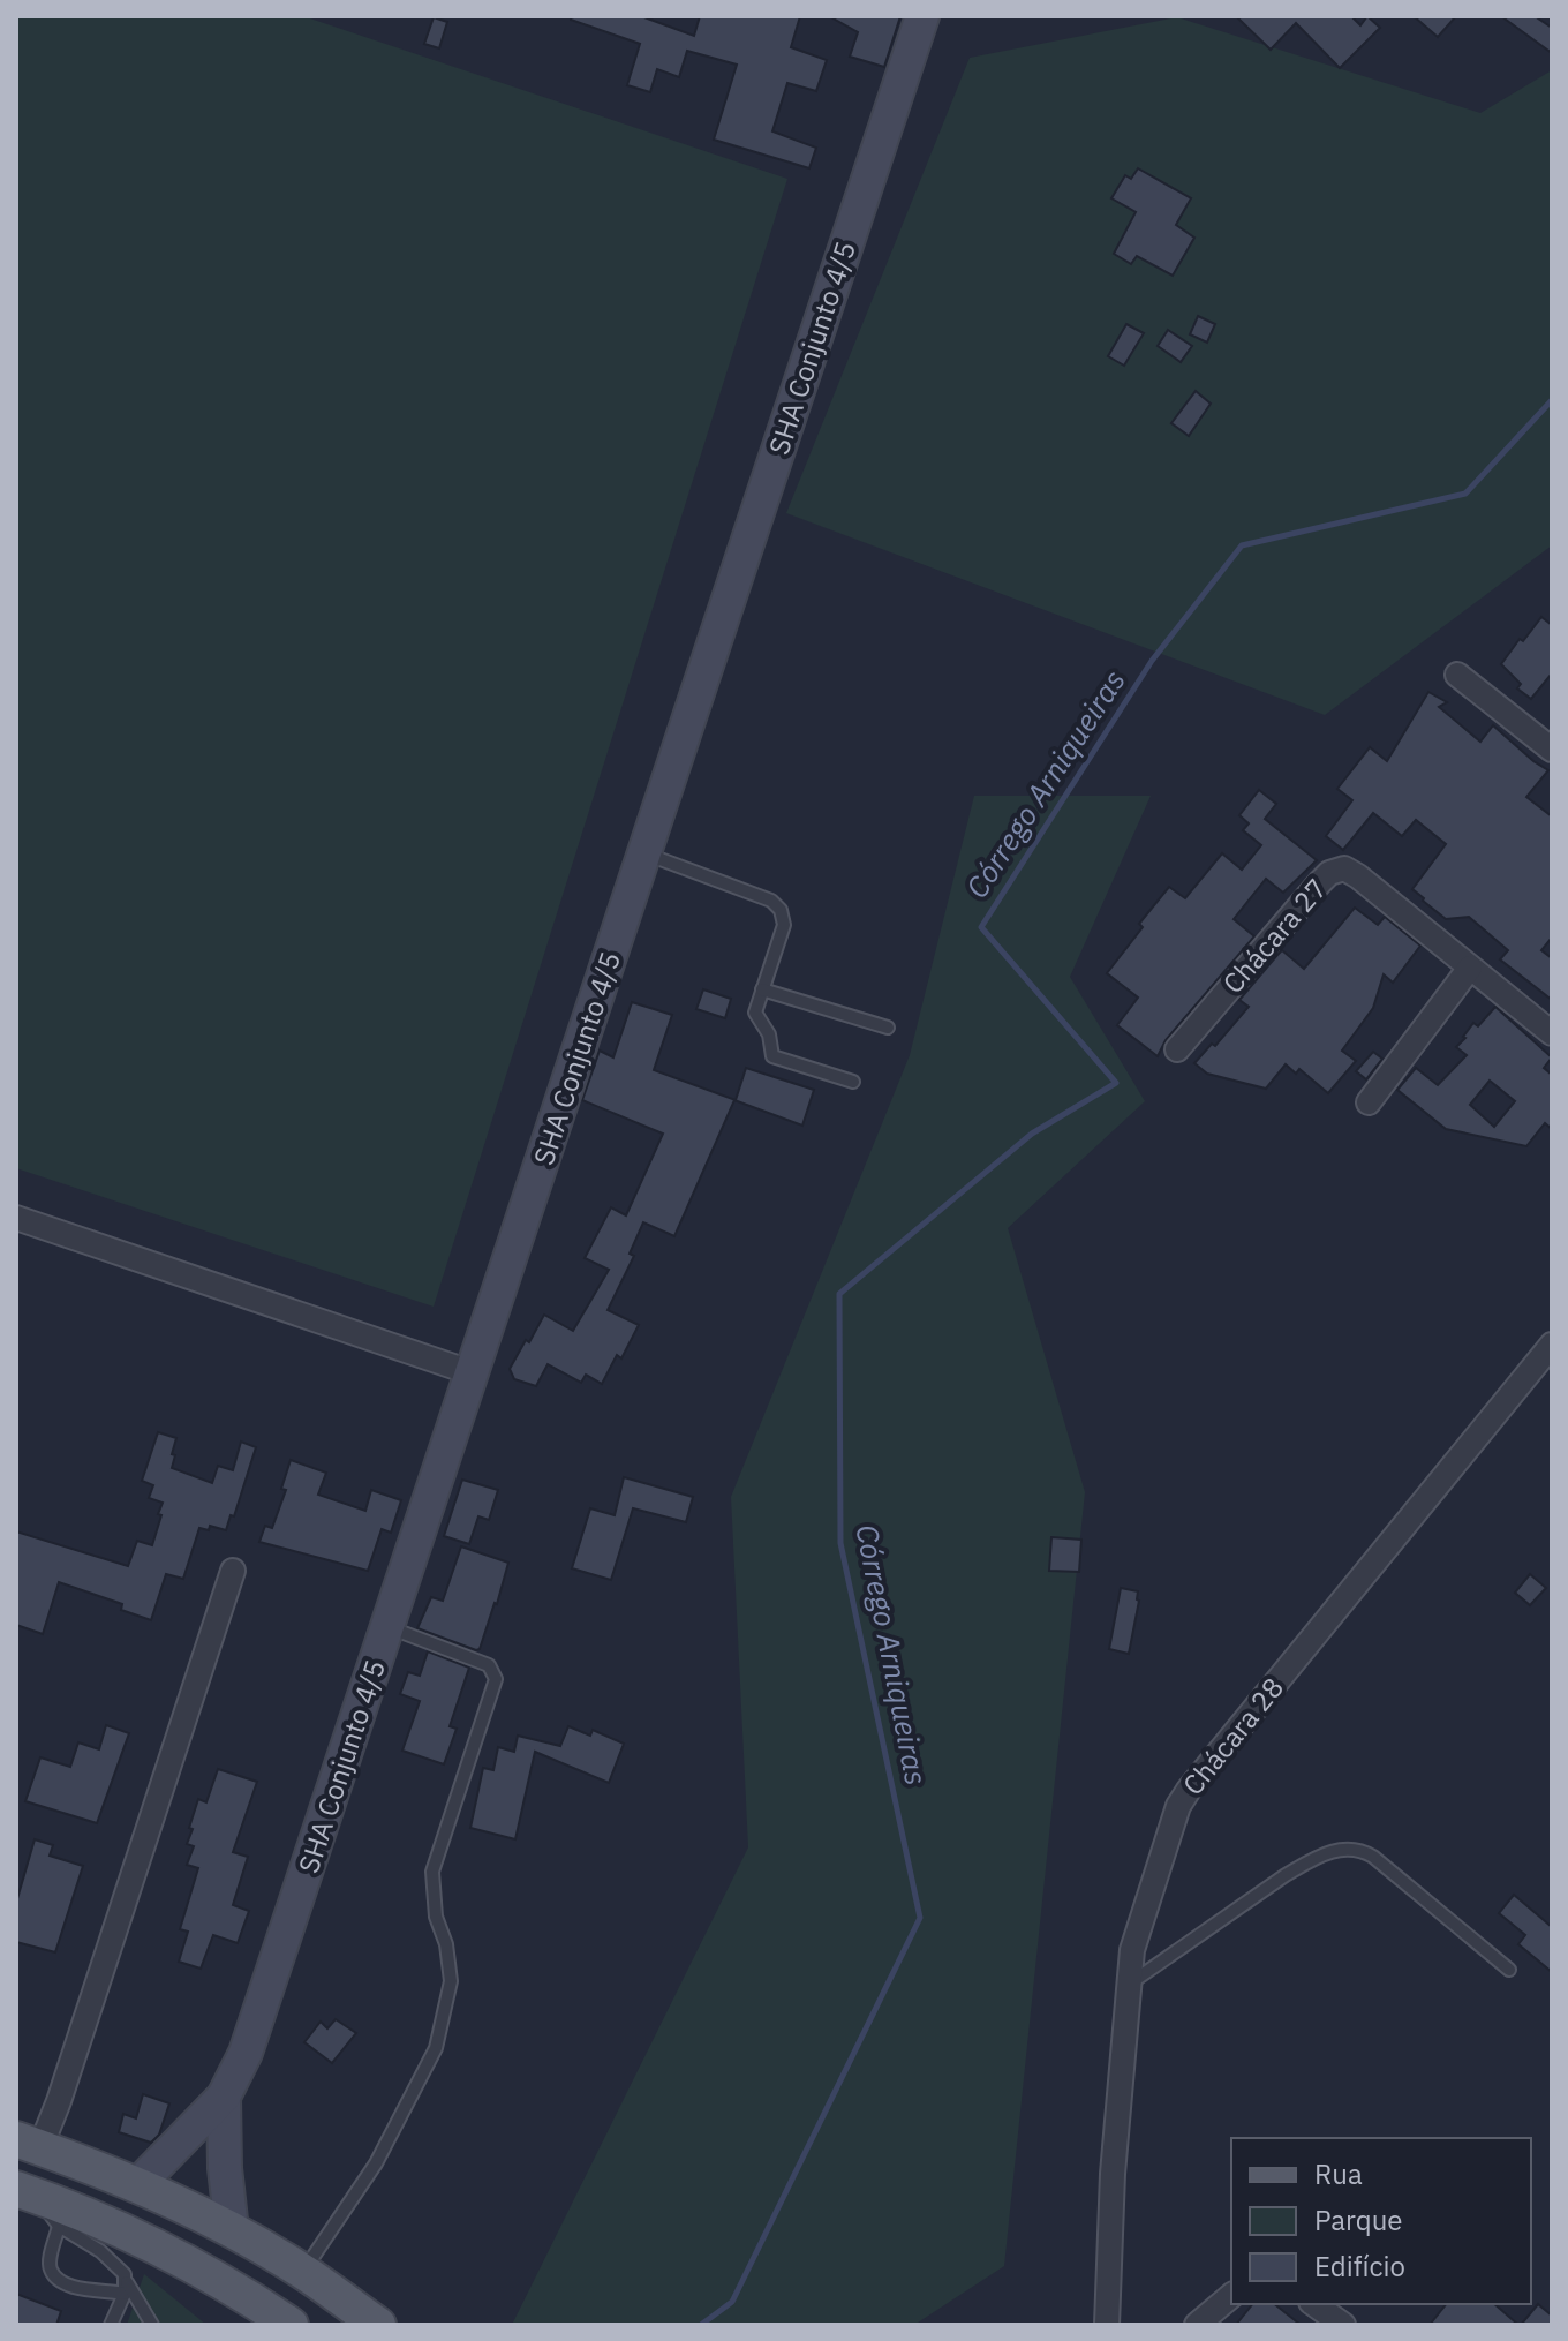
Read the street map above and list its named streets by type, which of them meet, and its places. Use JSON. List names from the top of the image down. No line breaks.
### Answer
{"streets":{"street":["SHA Conjunto 4/5","Chácara 27","Chácara 28"]},"water":["Córrego Arniqueiras"],"legend":["Rua","Parque","Edifício"]}
